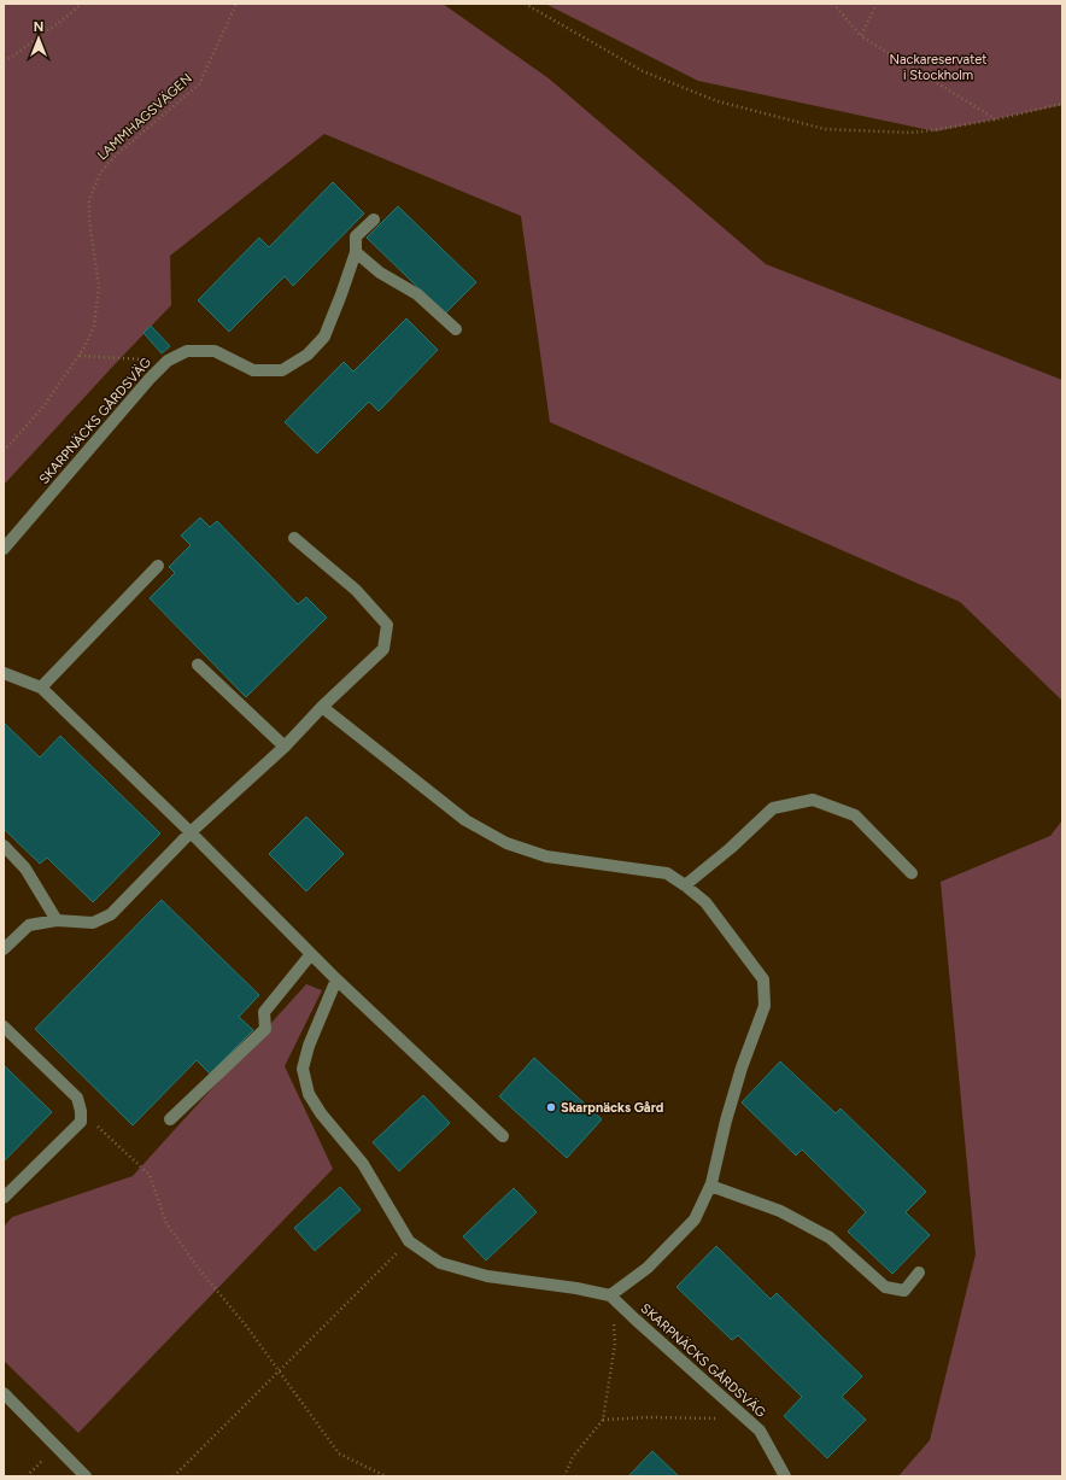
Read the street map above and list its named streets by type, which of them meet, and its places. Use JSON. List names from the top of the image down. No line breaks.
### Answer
{"streets":{"street":["SKARPNÄCKS GÅRDSVÄG"],"path":["LAMMHAGSVÄGEN"]},"parks":["Nackareservatet i Stockholm"],"places":["Skarpnäcks Gård"],"north":"top"}
